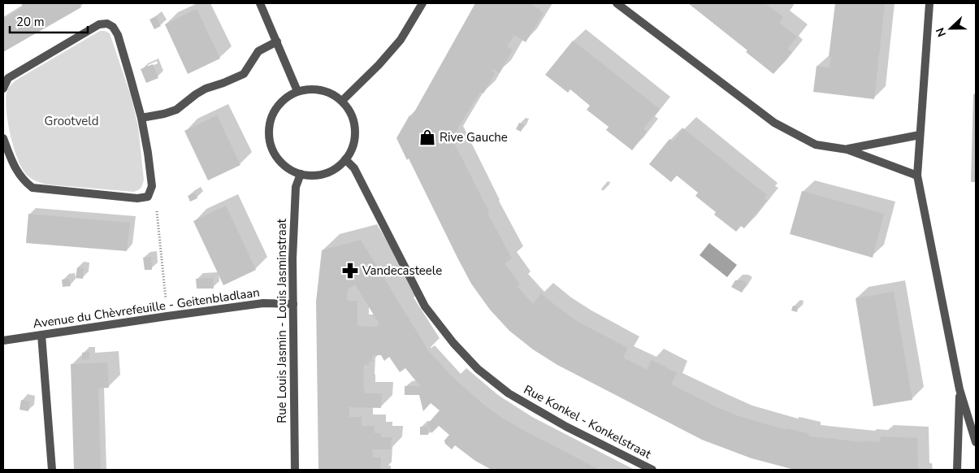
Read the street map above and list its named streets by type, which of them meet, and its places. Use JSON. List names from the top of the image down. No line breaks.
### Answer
{"streets":{"street":["Avenue du Chèvrefeuille - Geitenbladlaan","Rue Louis Jasmin - Louis Jasminstraat","Rue Konkel - Konkelstraat"]},"crossings":[["Avenue du Chèvrefeuille - Geitenbladlaan","Rue Louis Jasmin - Louis Jasminstraat"],["Rue Louis Jasmin - Louis Jasminstraat","Rue Konkel - Konkelstraat"]],"parks":["Grootveld"],"places":{"shop":["Rive Gauche"],"pharmacy":["Vandecasteele"]},"scale_bar":"20 m","north":"left"}
